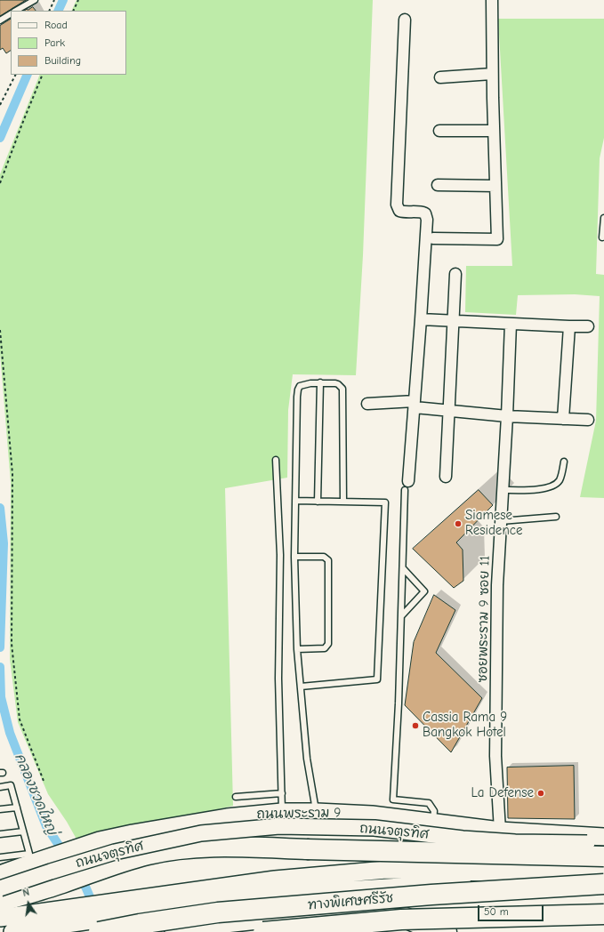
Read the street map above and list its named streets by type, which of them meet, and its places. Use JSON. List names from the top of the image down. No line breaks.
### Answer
{"streets":{"highway":["ทางพิเศษศรีรัช"],"main road":["ถนนพระราม 9","ถนนจตุรทิศ"],"street":["ซอยพระราม 9 ซอย 11"]},"crossings":[["ซอยพระราม 9 ซอย 11","ถนนพระราม 9"]],"water":["คลองชวดใหญ่"],"places":["Siamese Residence","Cassia Rama 9 Bangkok Hotel","La Defense"],"legend":["Road","Park","Building"],"scale_bar":"50 m","north":"top"}
